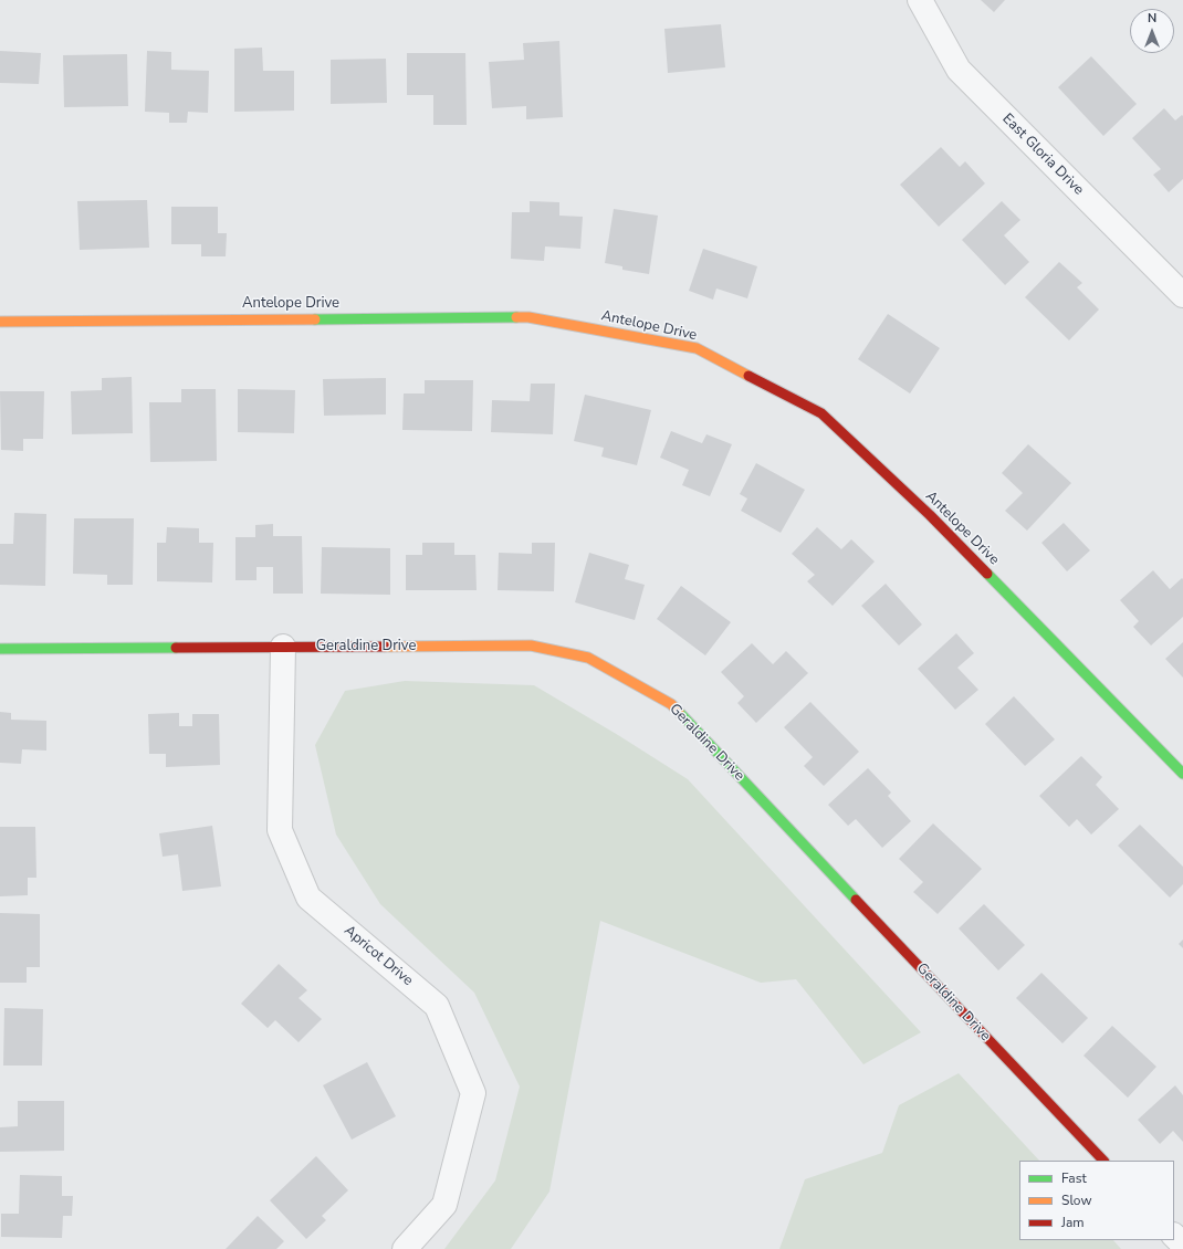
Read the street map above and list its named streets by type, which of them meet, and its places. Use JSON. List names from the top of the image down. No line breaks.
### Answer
{"streets":{"street":["East Gloria Drive","Antelope Drive","Geraldine Drive","Apricot Drive"]},"crossings":[["Geraldine Drive","Apricot Drive"]],"legend":["Fast","Slow","Jam"],"north":"top"}
